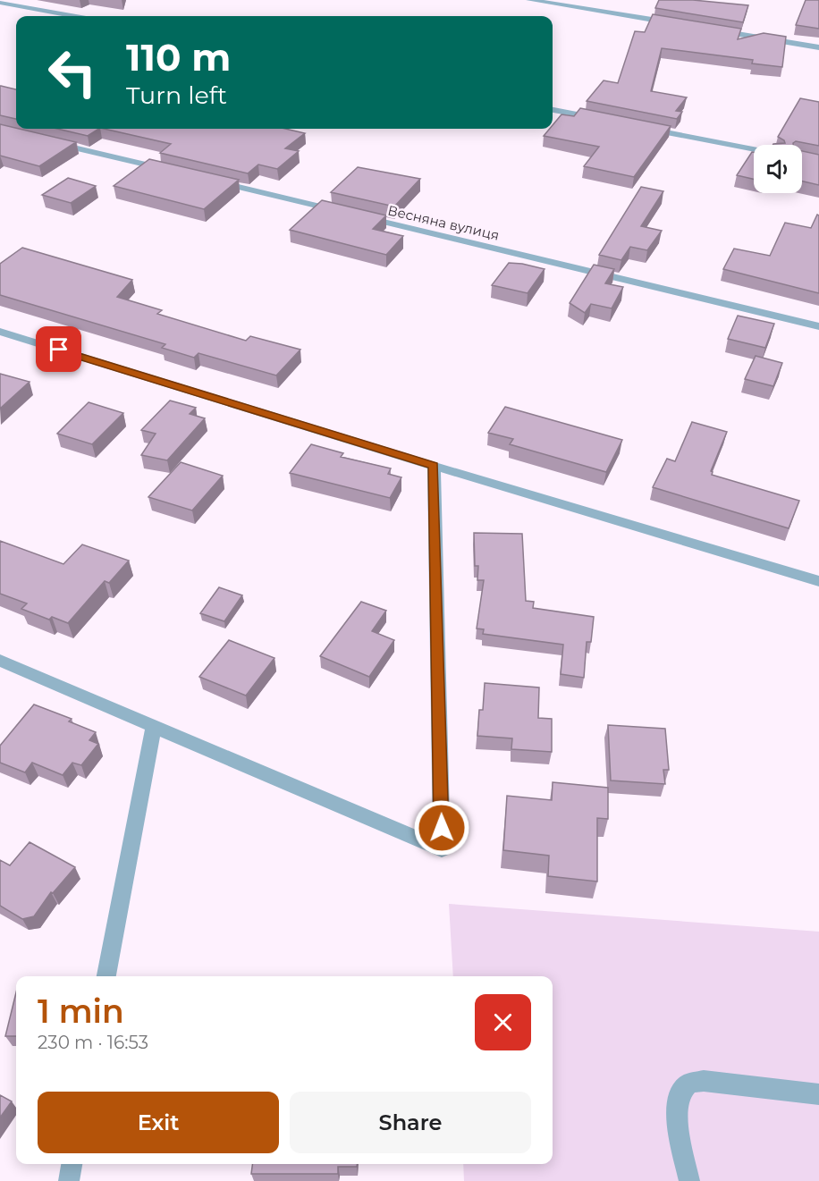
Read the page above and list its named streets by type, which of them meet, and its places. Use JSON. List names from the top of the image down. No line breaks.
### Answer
{"streets":{"street":["Весняна вулиця"]},"page":{"turn":["110 m","Turn left"],"heading":["1 min","230 m · 16:53"],"buttons":["Exit","Share"]}}
